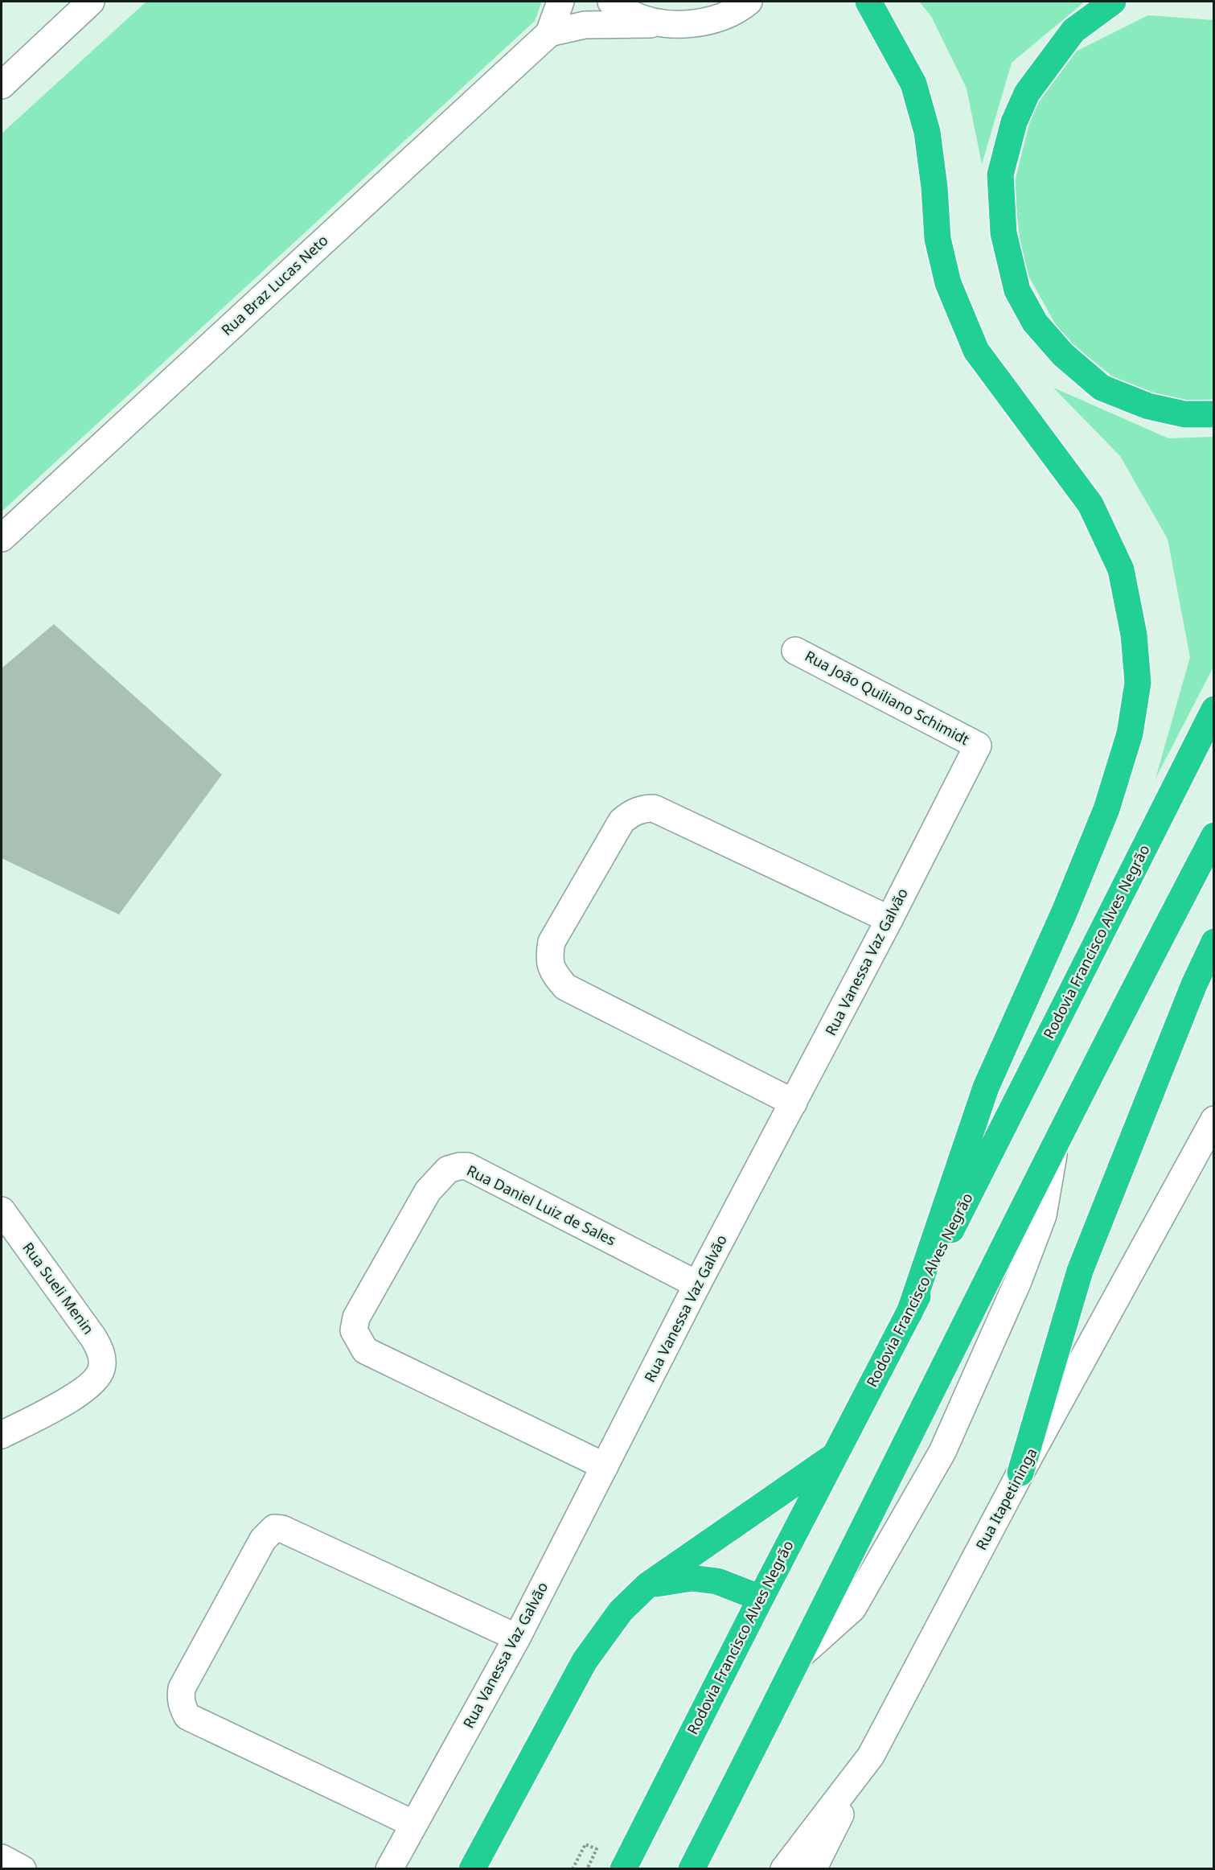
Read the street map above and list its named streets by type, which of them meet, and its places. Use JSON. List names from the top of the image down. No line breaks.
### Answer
{"streets":{"highway":["Rodovia Francisco Alves Negrão"],"street":["Rua Braz Lucas Neto","Rua João Quiliano Schimidt","Rua Vanessa Vaz Galvão","Rua Daniel Luiz de Sales","Rua Sueli Menin","Rua Itapetininga"]},"crossings":[["Rua João Quiliano Schimidt","Rua Vanessa Vaz Galvão"],["Rua Vanessa Vaz Galvão","Rua Daniel Luiz de Sales"]]}
